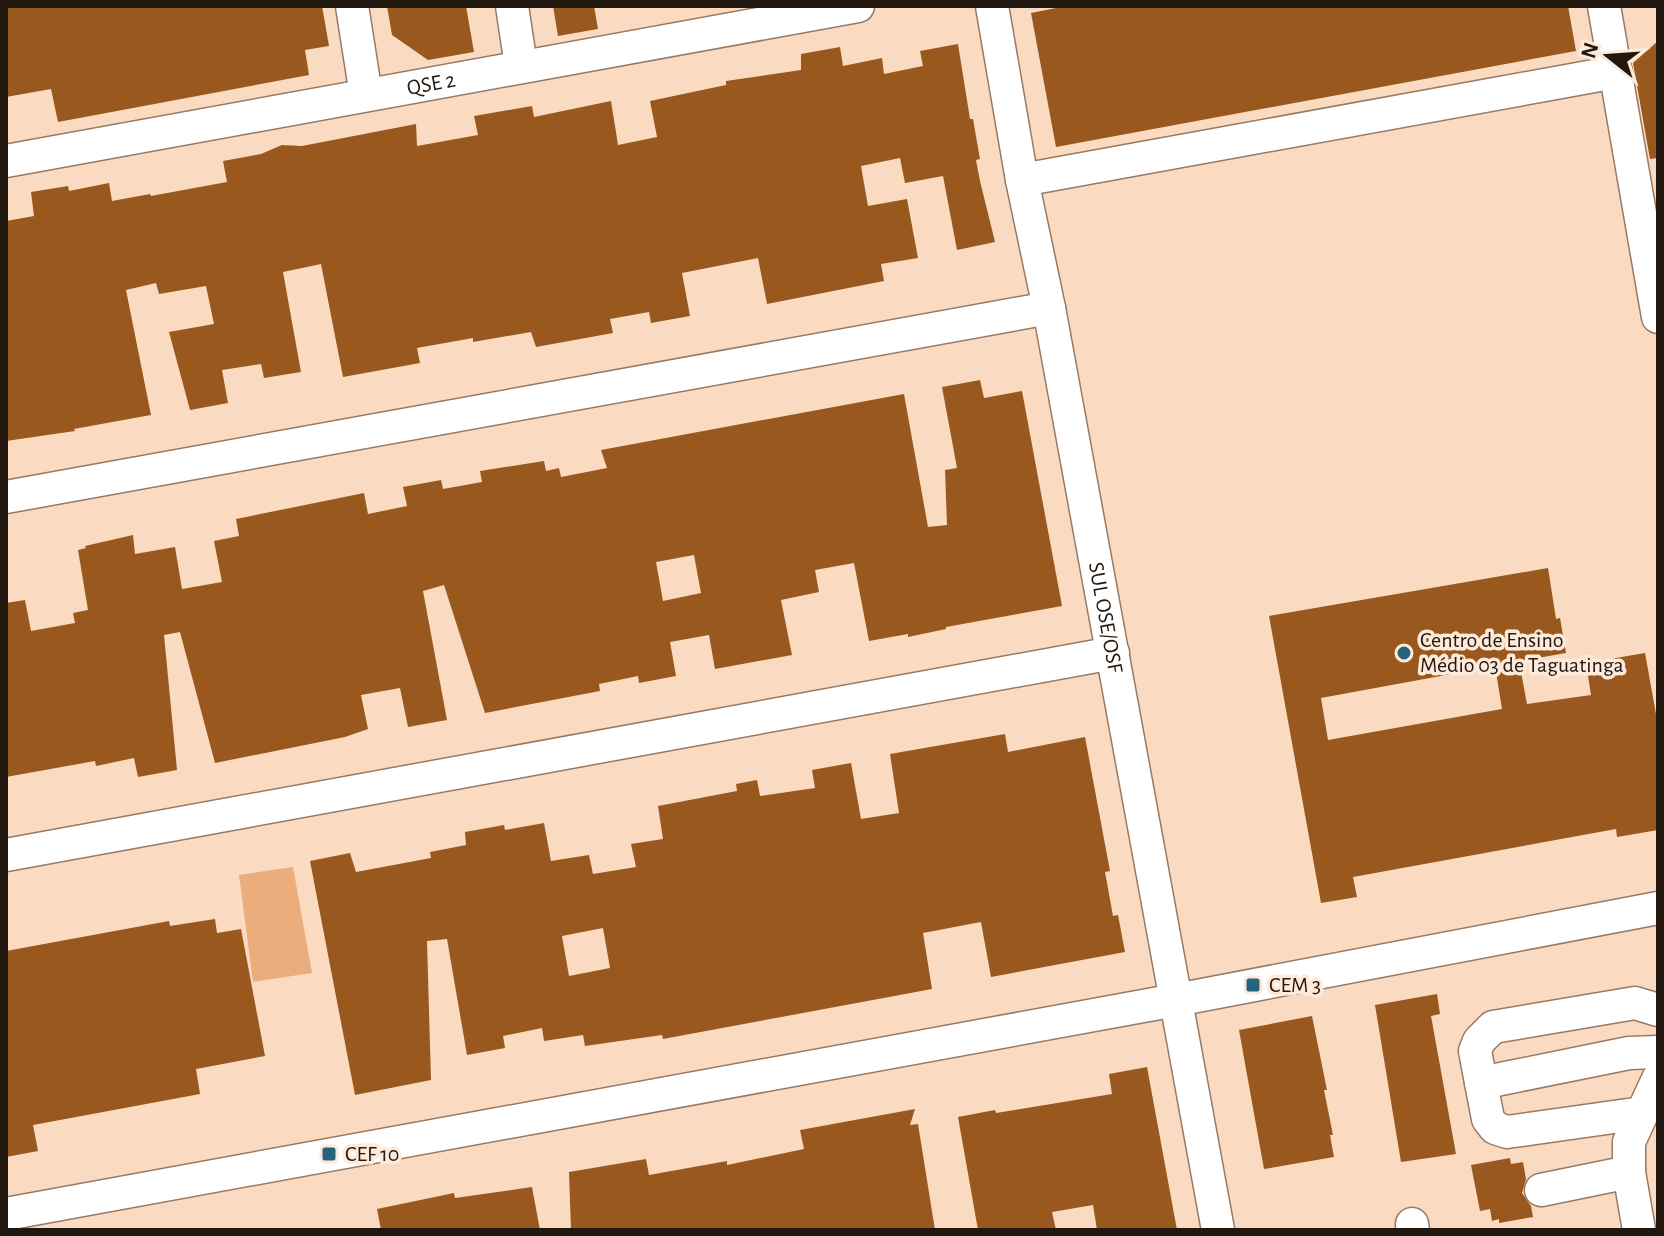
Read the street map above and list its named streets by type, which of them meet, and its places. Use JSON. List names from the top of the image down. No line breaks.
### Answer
{"streets":{"street":["QSE 2","SUL OSE/OSF"]},"places":{"other":["Centro de Ensino Médio 03 de Taguatinga"],"transit":["CEM 3","CEF 10"]},"north":"left"}
